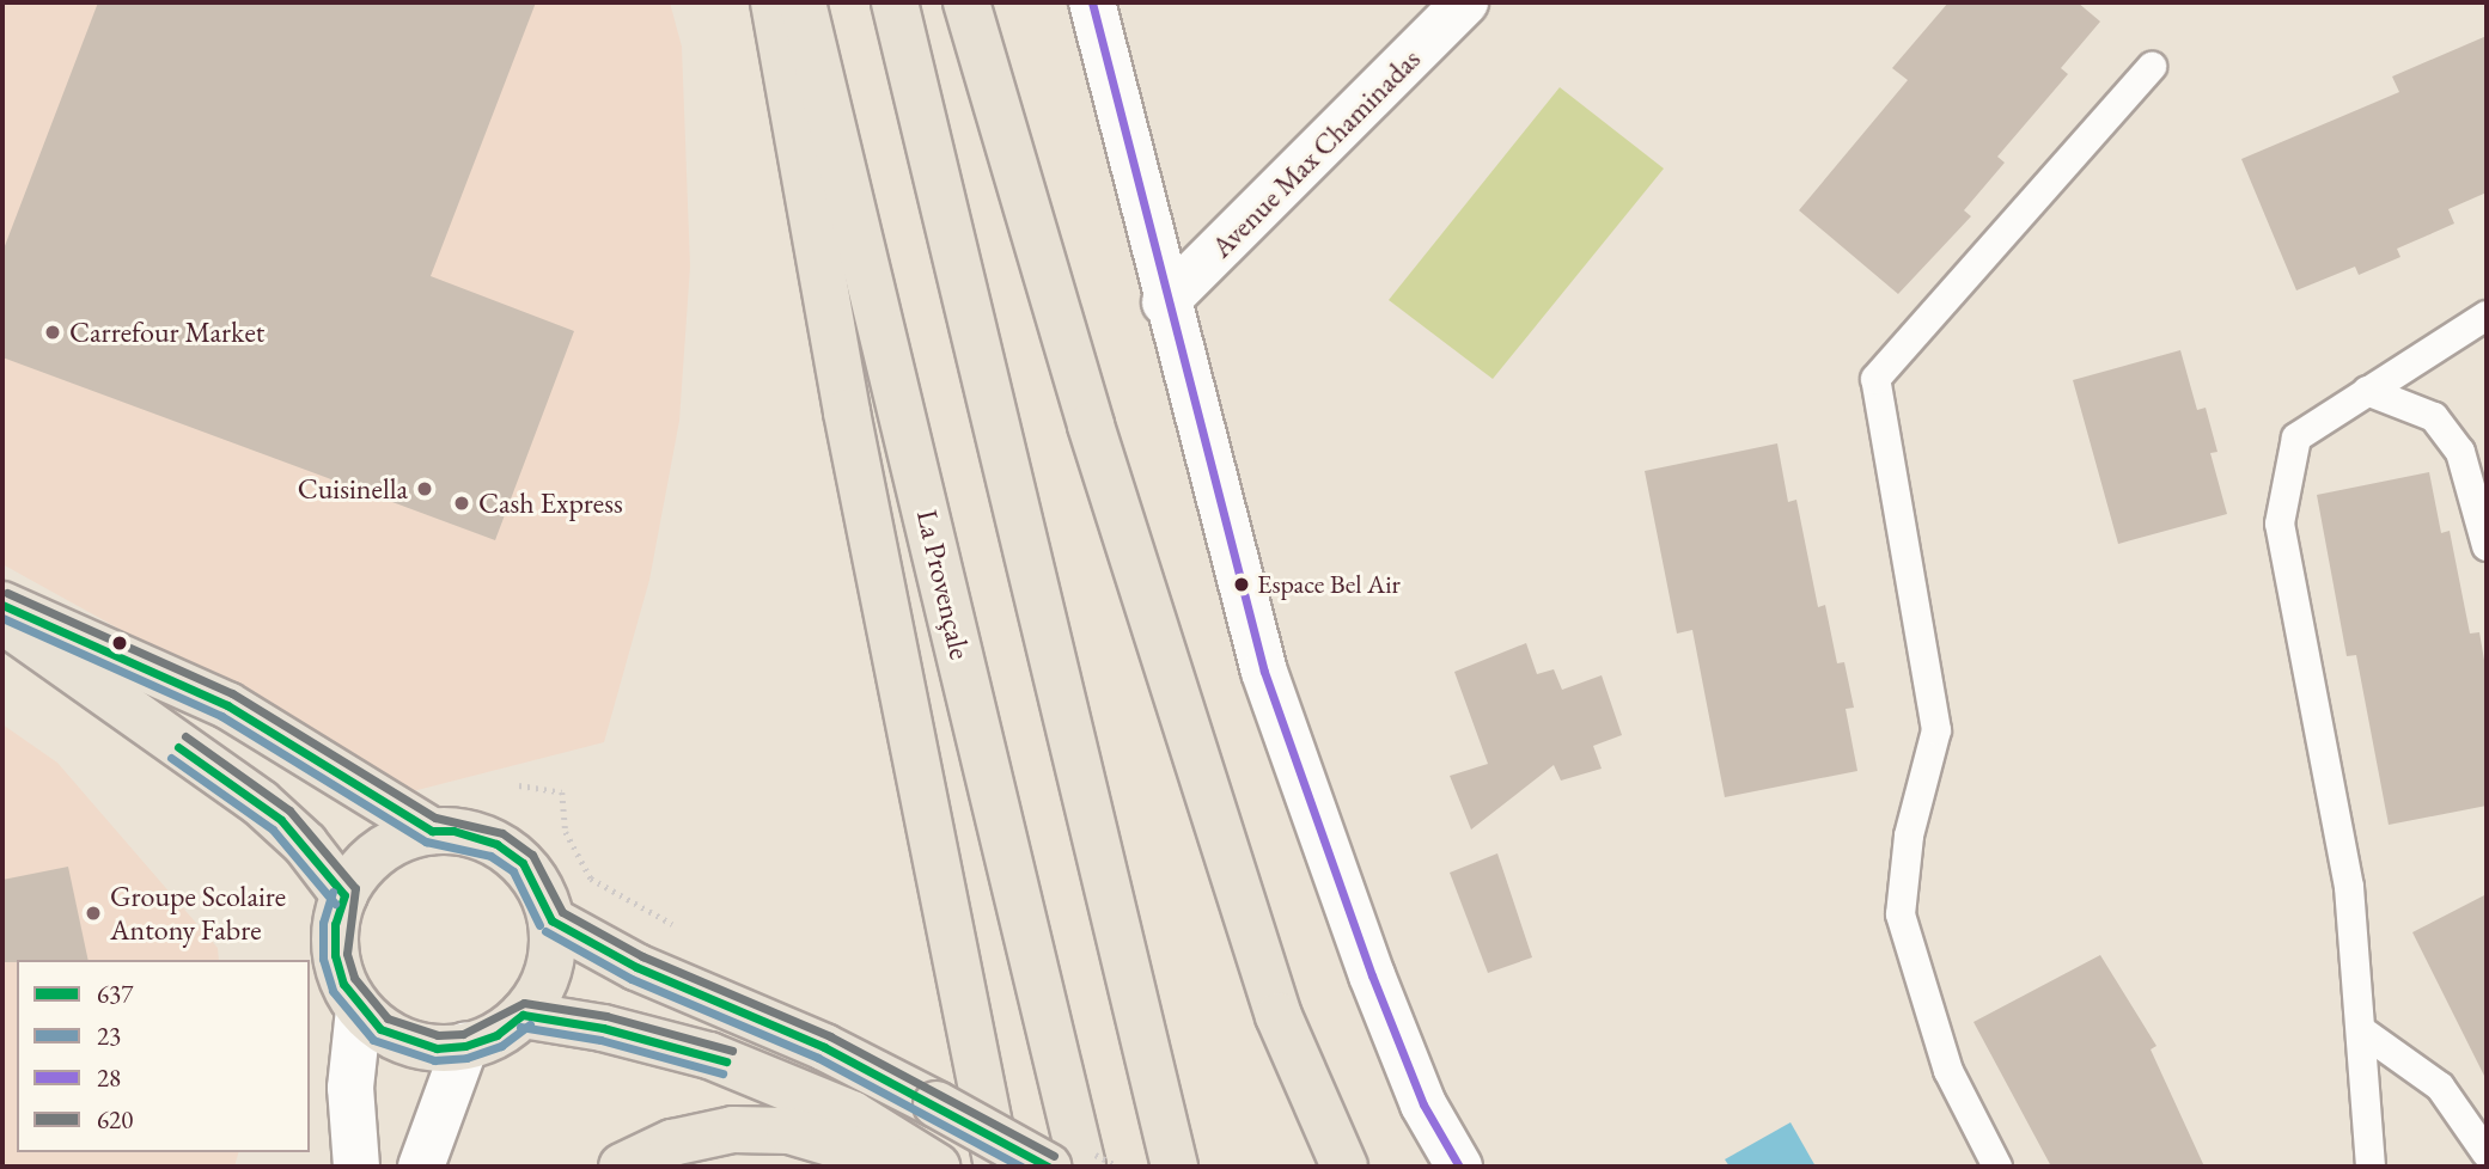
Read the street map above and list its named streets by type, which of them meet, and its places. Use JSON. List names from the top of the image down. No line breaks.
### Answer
{"streets":{"main road":["La Provençale"],"street":["Avenue Max Chaminadas"]},"places":["Carrefour Market","Cuisinella","Cash Express","Espace Bel Air","Groupe Scolaire Antony Fabre"],"lines":["transit line 28","transit line 620","transit line 637","transit line 23"],"legend":["637","23","28","620"]}
